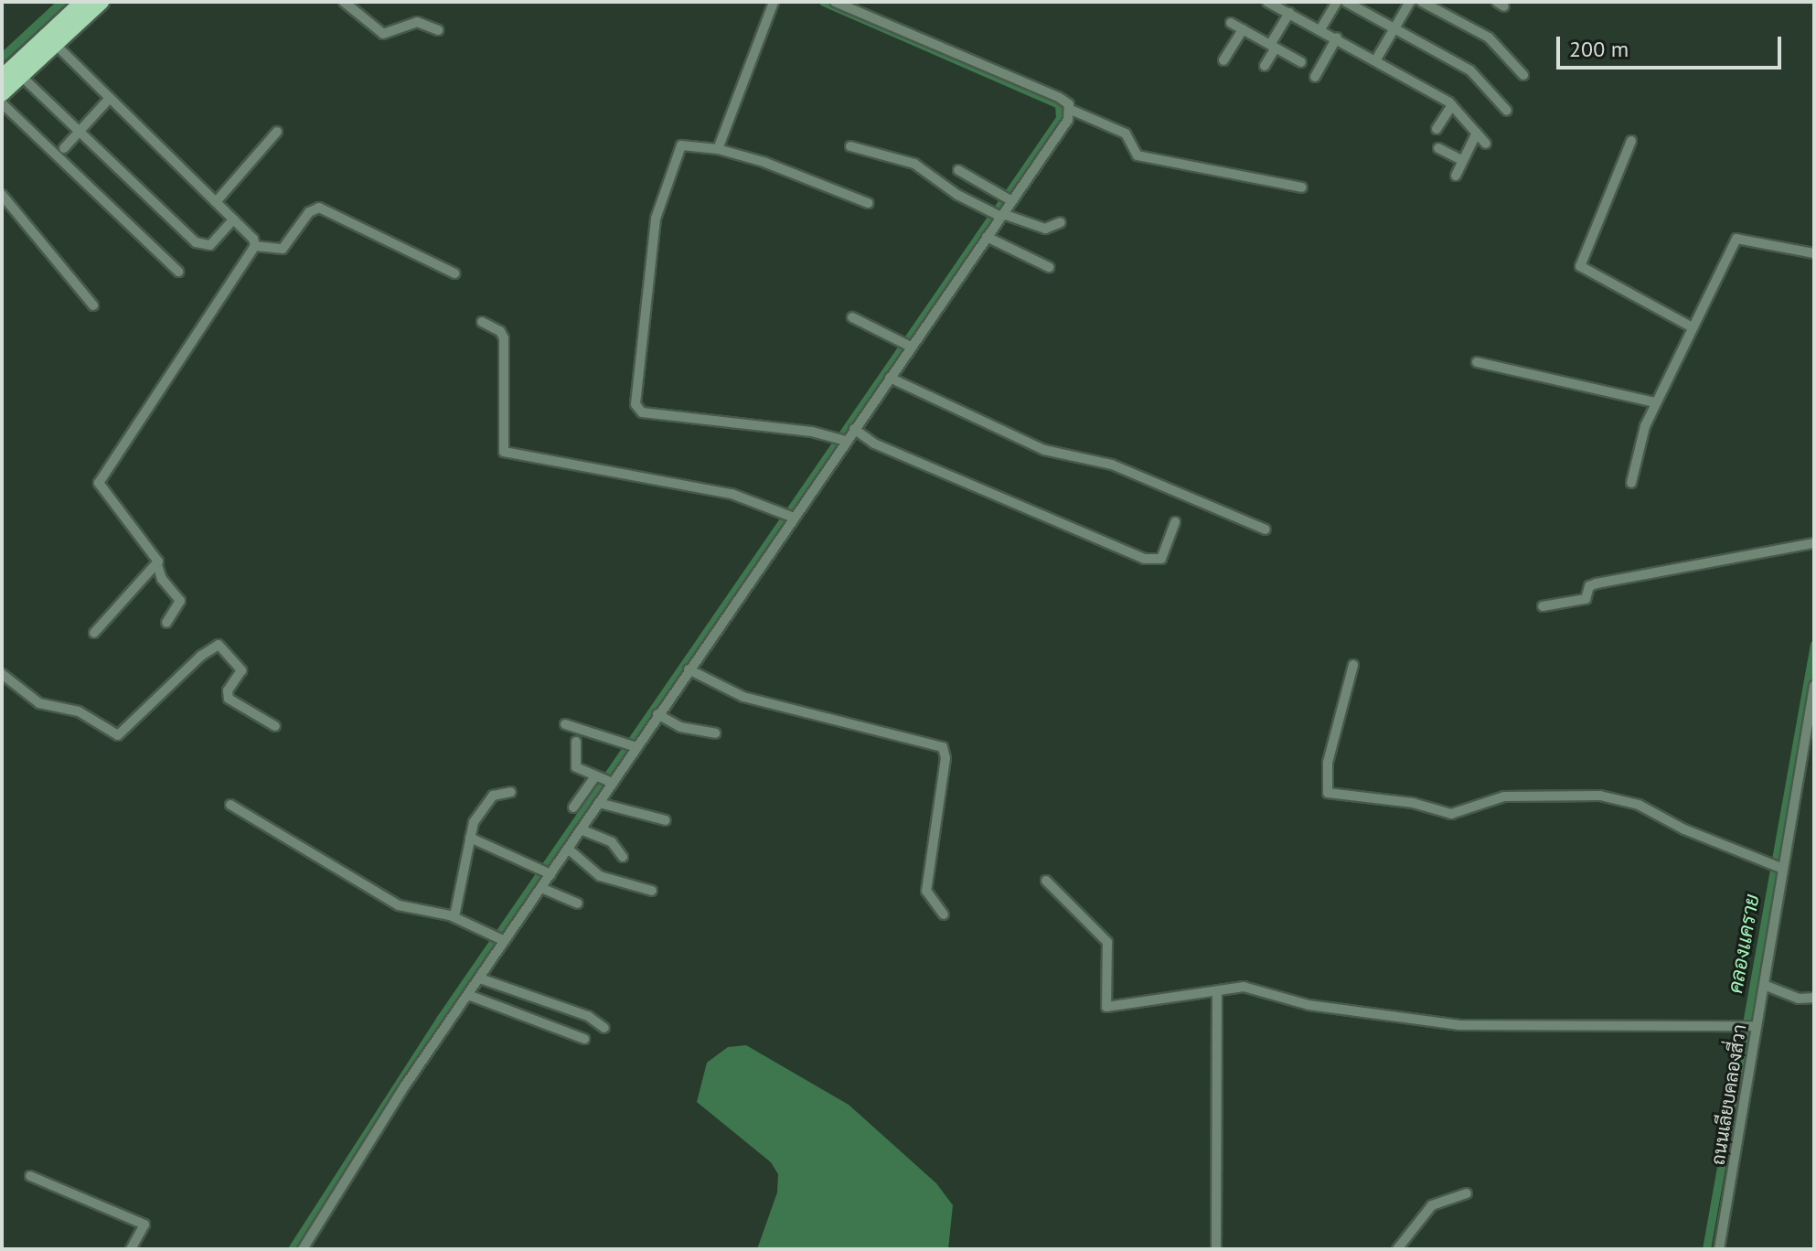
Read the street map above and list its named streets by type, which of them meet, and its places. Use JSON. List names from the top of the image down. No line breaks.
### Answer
{"streets":{"street":["ถนนเลียบคลองสี่วา"]},"water":["คลองเเคราย"],"scale_bar":"200 m"}
